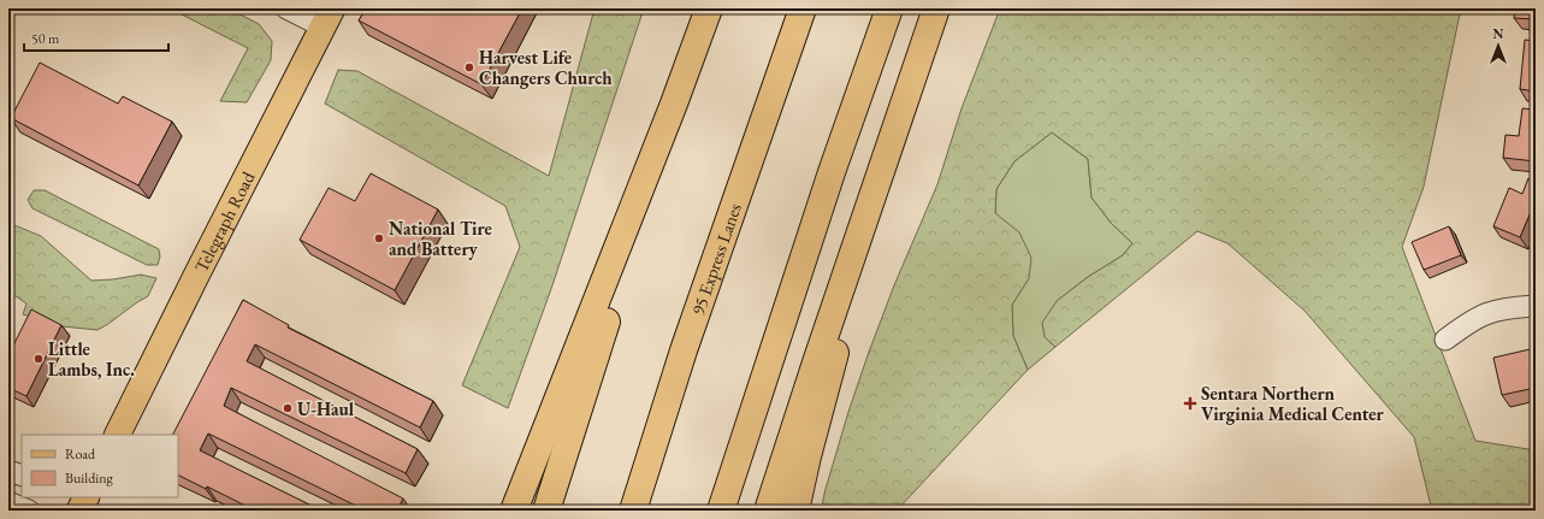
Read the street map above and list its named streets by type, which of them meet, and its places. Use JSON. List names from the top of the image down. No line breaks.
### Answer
{"streets":{"highway":["95 Express Lanes"],"main road":["Telegraph Road"]},"places":{"other":["Harvest Life Changers Church","National Tire and Battery","Little Lambs, Inc.","U-Haul"],"health":["Sentara Northern Virginia Medical Center"]},"legend":["Road","Building"],"scale_bar":"50 m","north":"top"}
